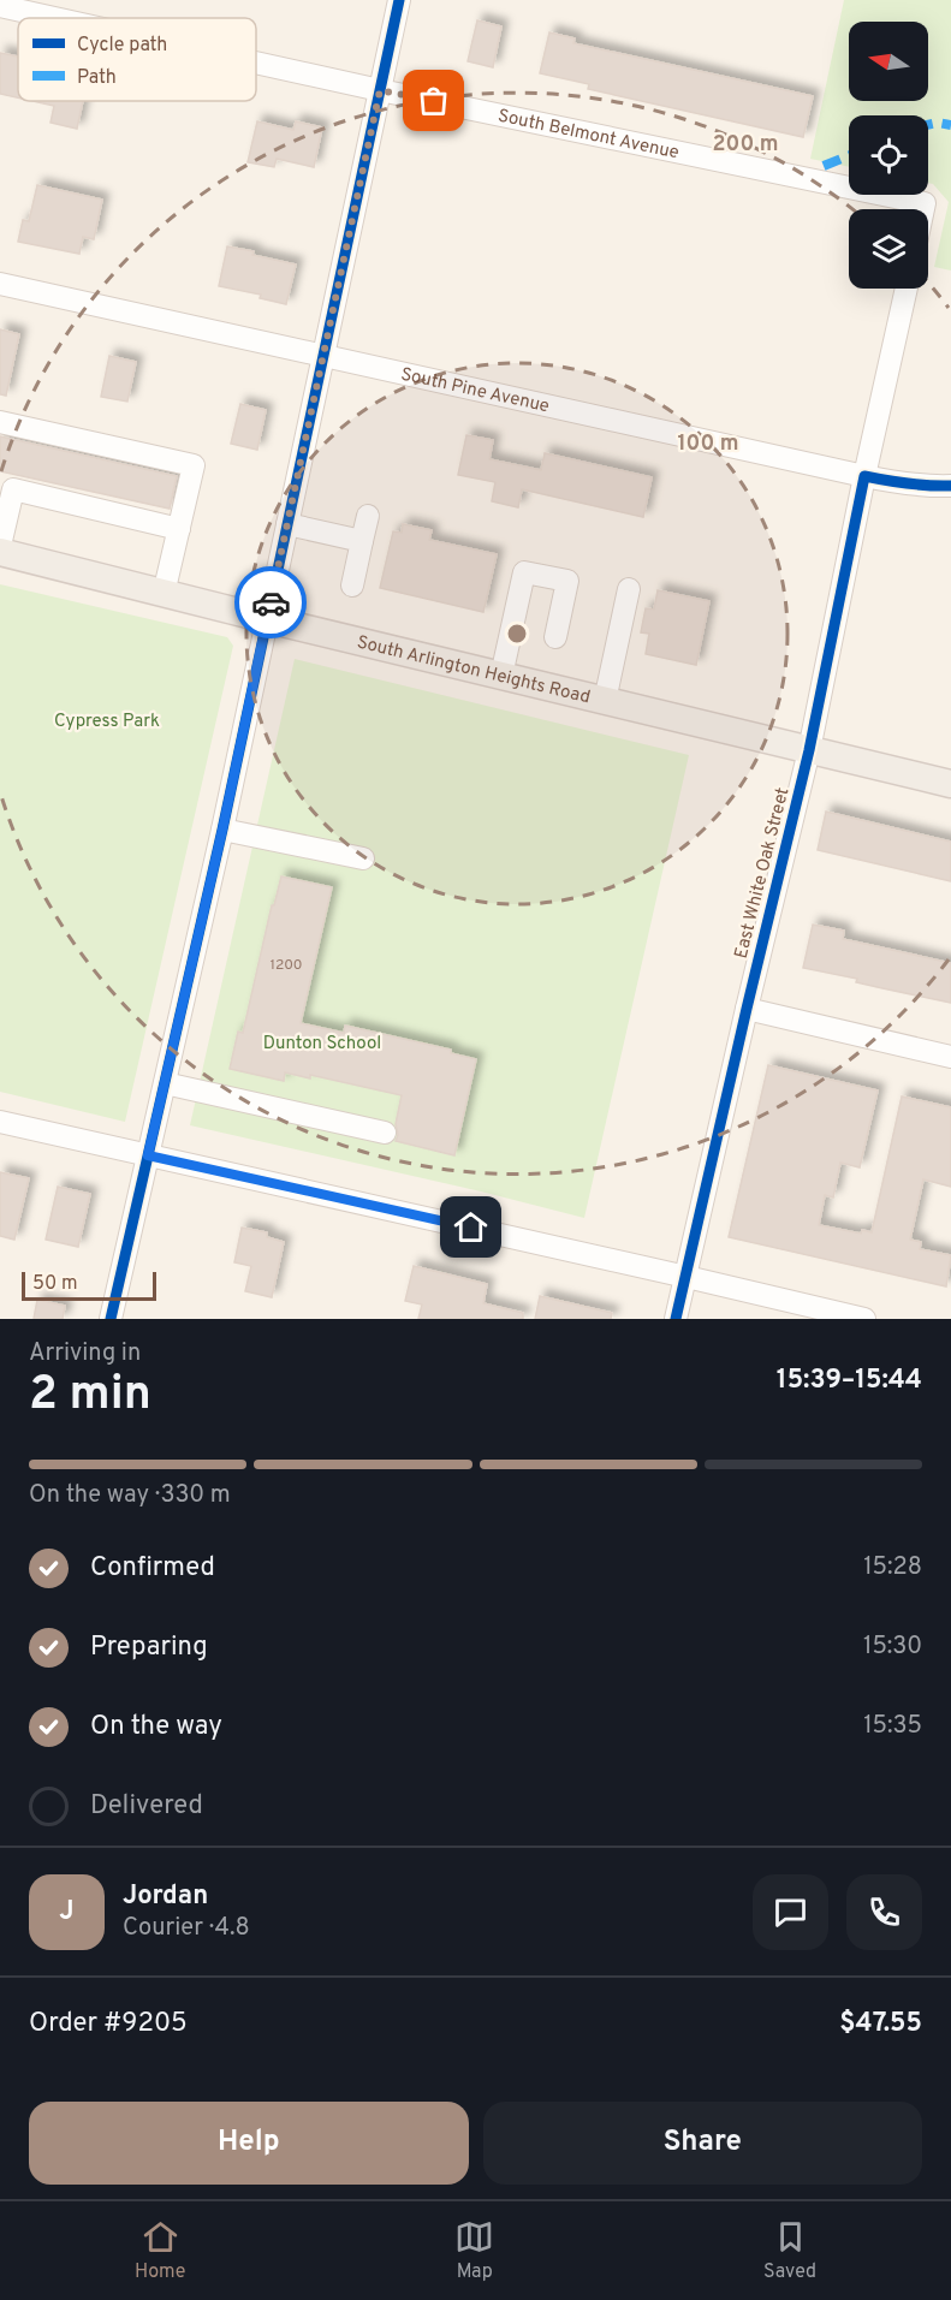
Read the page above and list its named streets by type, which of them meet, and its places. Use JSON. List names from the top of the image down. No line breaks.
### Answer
{"streets":{"main road":["South Arlington Heights Road"],"street":["South Belmont Avenue","South Pine Avenue","East White Oak Street"]},"crossings":[["South Pine Avenue","East White Oak Street"],["South Arlington Heights Road","East White Oak Street"]],"parks":["Cypress Park","Dunton School"],"house_numbers":["1200"],"legend":["Cycle path","Path"],"scale_bar":"50 m","north":"left","page":{"scale":"50 m","heading":["2 min","Arriving in","15:39–15:44"],"panel":["Jordan","Courier · 4.8","Order #9205","$47.55"],"bar":"On the way · 330 m","list":[["Confirmed","15:28"],["Preparing","15:30"],["On the way","15:35"],"Delivered"],"round":"J","buttons":["Help","Share"],"tabs":["Home","Map","Saved"]},"rings":["200 m","100 m"]}
